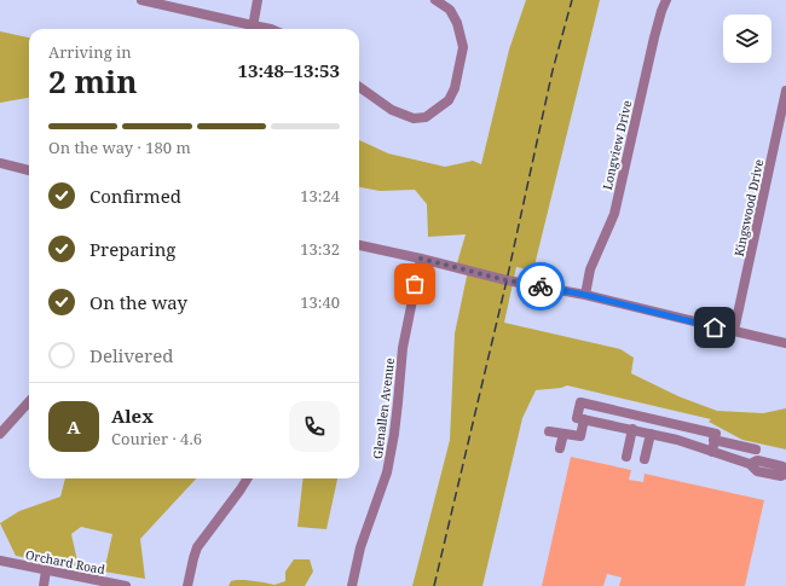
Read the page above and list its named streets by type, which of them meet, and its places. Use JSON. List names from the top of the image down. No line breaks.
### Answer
{"streets":{"street":["Longview Drive","Kingswood Drive","Glenallen Avenue","Orchard Road"]},"page":{"heading":["2 min","Arriving in","13:48–13:53"],"panel":["Alex","Courier · 4.6"],"bar":"On the way · 180 m","list":[["Confirmed","13:24"],["Preparing","13:32"],["On the way","13:40"],"Delivered"],"round":"A"}}
